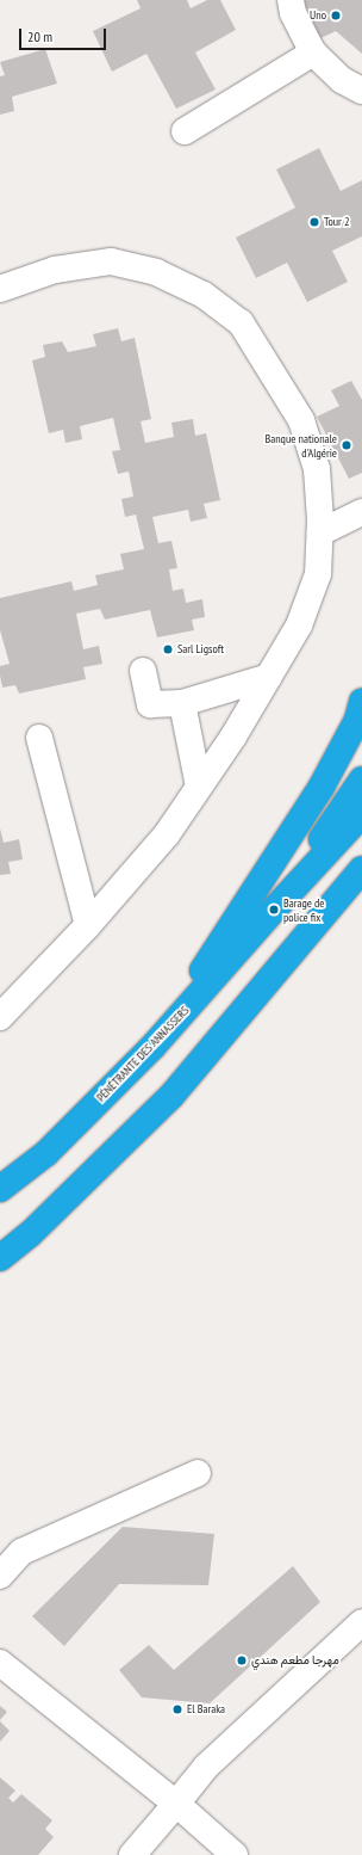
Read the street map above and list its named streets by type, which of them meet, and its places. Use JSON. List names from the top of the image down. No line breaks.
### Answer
{"streets":{"highway":["PÉNÉTRANTE DES ANNASSERS"]},"places":["Uno","Tour 2","Banque nationale d'Algérie","Sarl Ligsoft","Barage de police fix","مهرجا مطعم هندي","El Baraka"],"scale_bar":"20 m"}
